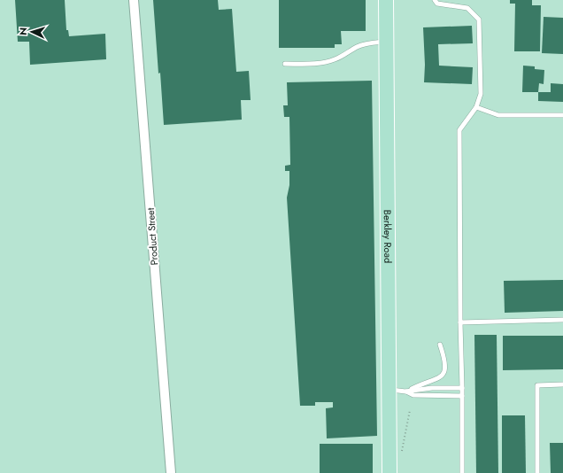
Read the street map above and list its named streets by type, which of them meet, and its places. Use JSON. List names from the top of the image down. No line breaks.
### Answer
{"streets":{"main road":["Berkley Road"],"street":["Product Street"]},"north":"left"}
